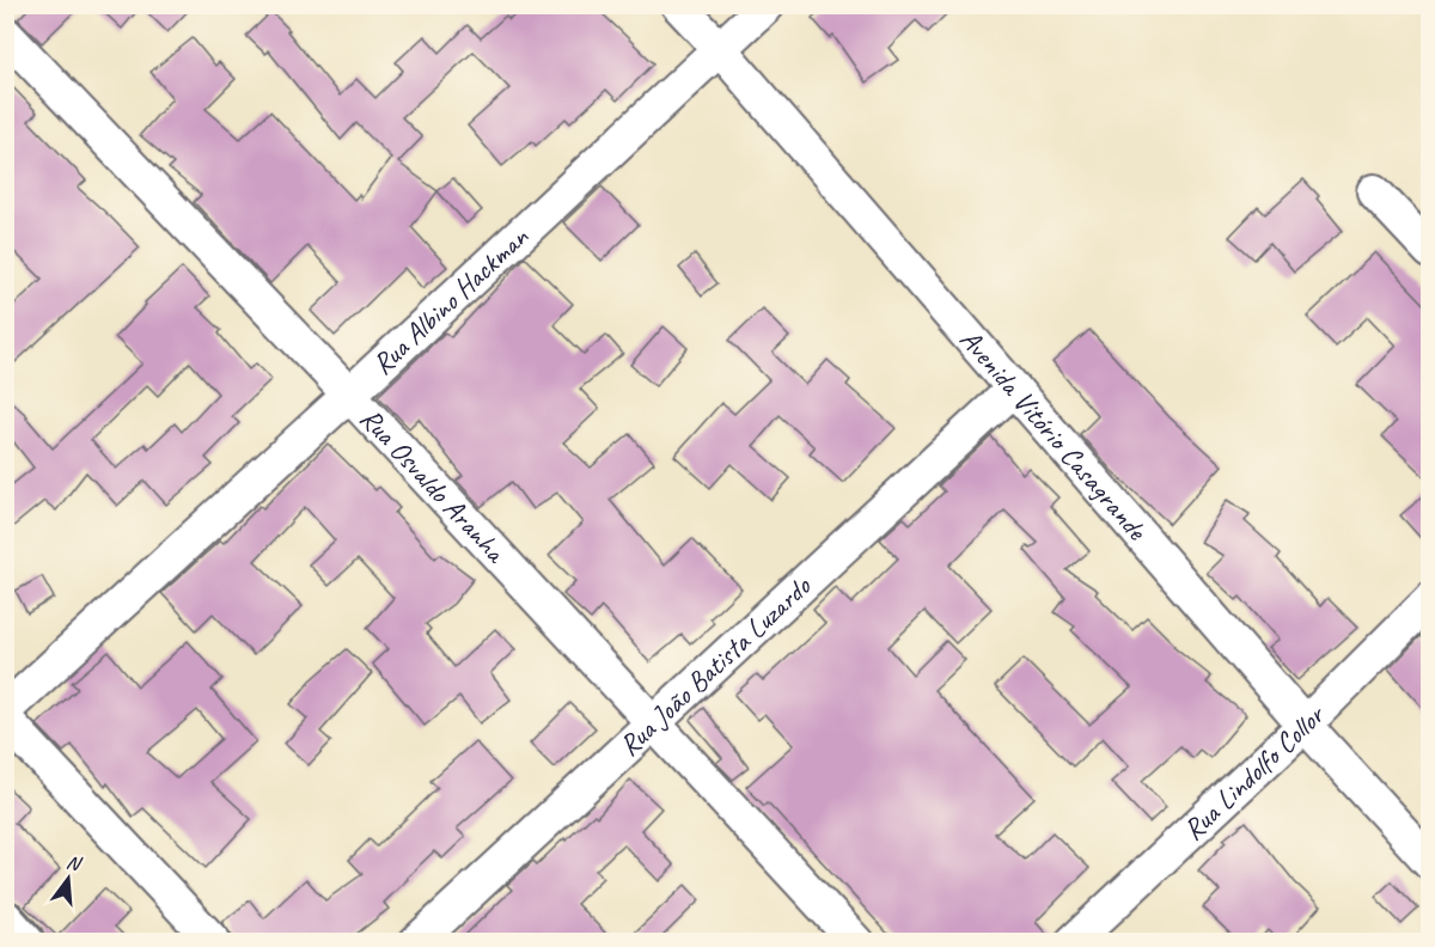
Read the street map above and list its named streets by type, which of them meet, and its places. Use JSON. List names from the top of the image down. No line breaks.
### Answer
{"streets":{"street":["Rua Albino Hackman","Avenida Vitório Casagrande","Rua Osvaldo Aranha","Rua João Batista Luzardo","Rua Lindolfo Collor"]},"crossings":[["Rua Albino Hackman","Avenida Vitório Casagrande"],["Rua Albino Hackman","Rua Osvaldo Aranha"],["Avenida Vitório Casagrande","Rua João Batista Luzardo"],["Avenida Vitório Casagrande","Rua Lindolfo Collor"],["Rua Osvaldo Aranha","Rua João Batista Luzardo"]],"north":"top"}
